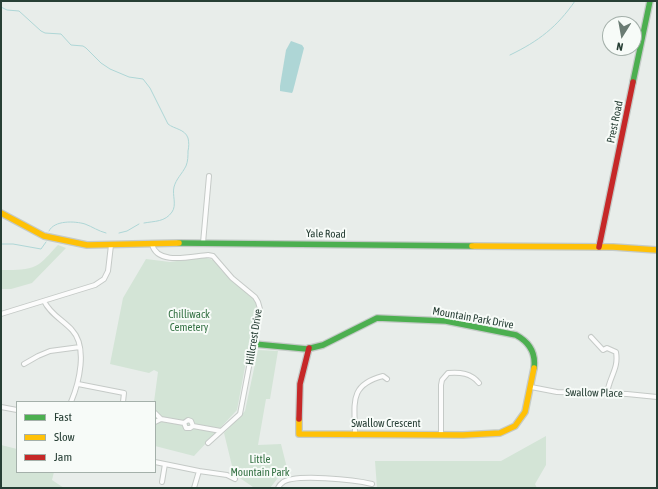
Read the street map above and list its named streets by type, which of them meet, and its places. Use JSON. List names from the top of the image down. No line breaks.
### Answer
{"streets":{"street":["Prest Road","Yale Road","Mountain Park Drive","Hillcrest Drive","Swallow Place","Swallow Crescent"]},"crossings":[["Prest Road","Yale Road"],["Yale Road","Hillcrest Drive"],["Mountain Park Drive","Hillcrest Drive"],["Mountain Park Drive","Swallow Place"],["Mountain Park Drive","Swallow Crescent"],["Swallow Place","Swallow Crescent"]],"parks":["Chilliwack Cemetery","Little Mountain Park"],"legend":["Fast","Slow","Jam"],"north":"bottom"}
